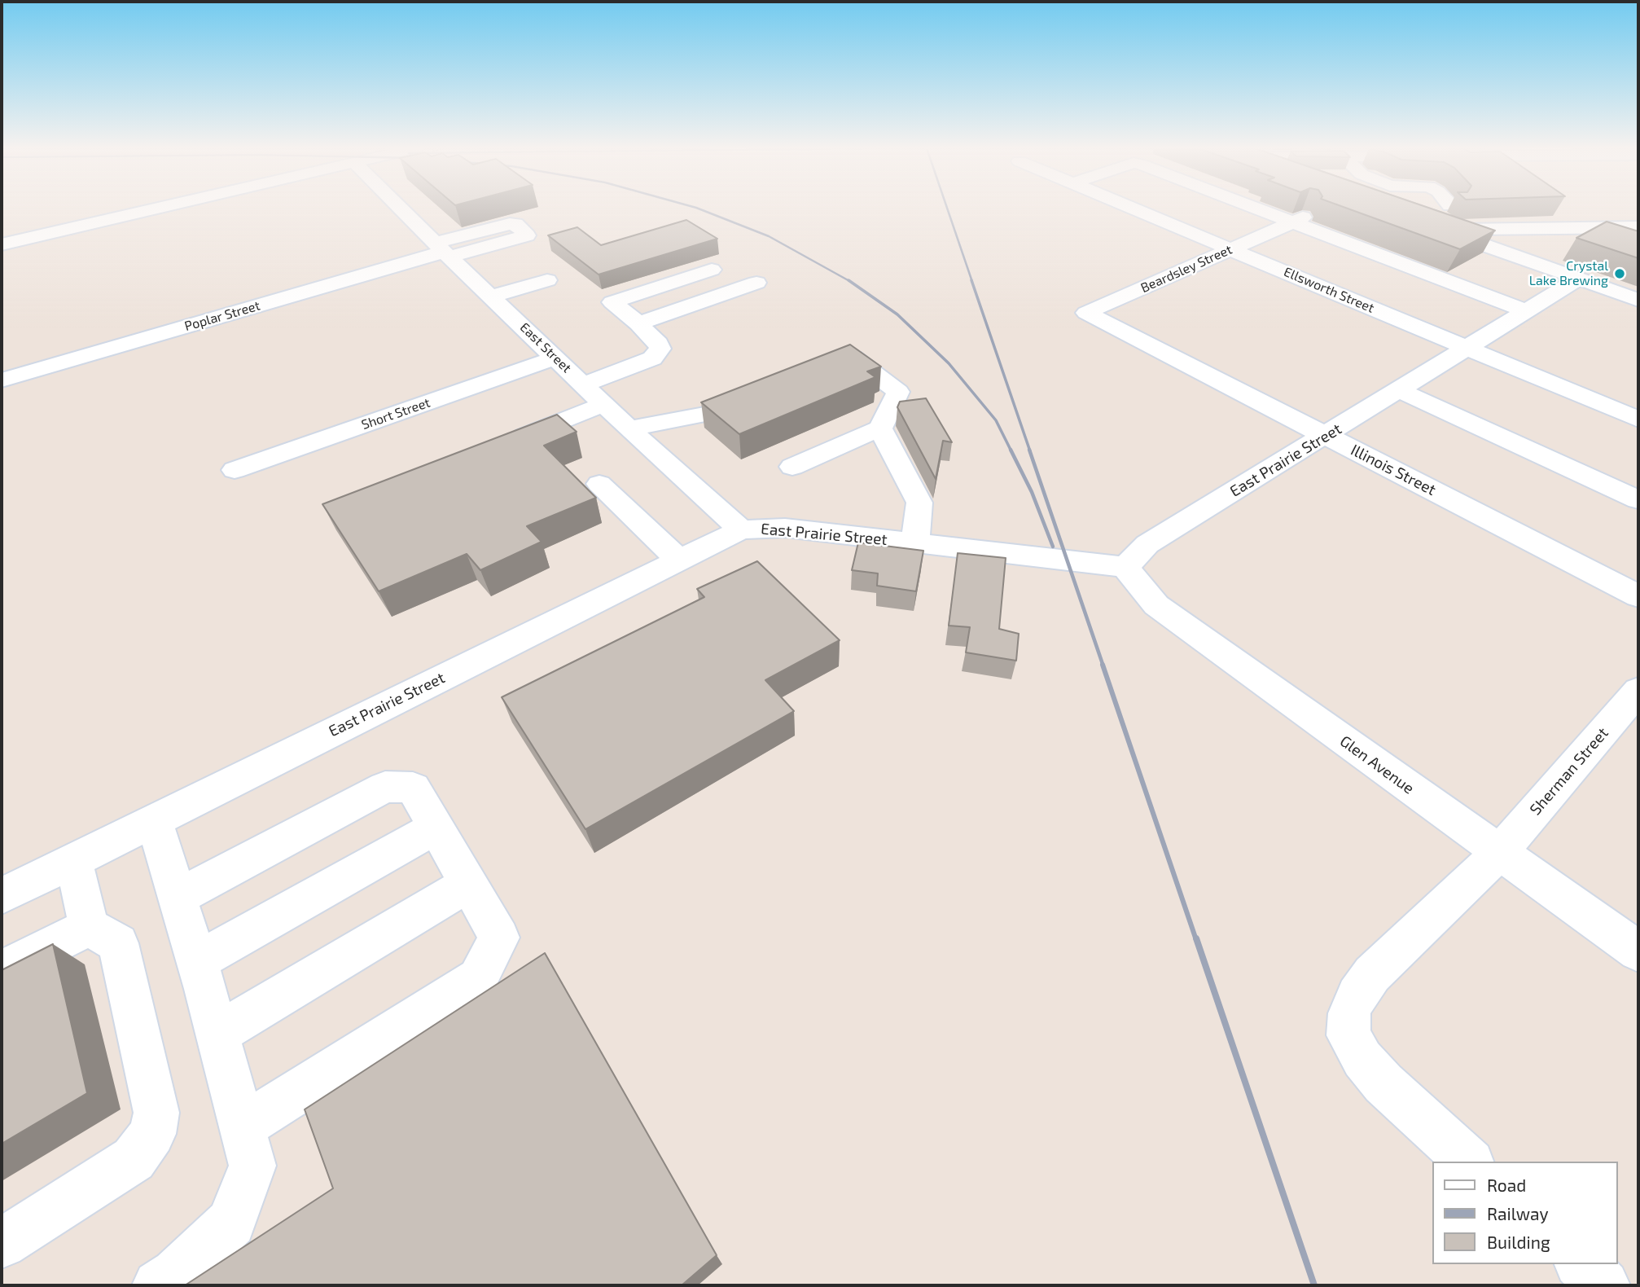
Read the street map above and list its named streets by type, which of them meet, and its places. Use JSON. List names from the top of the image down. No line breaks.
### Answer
{"streets":{"street":["Beardsley Street","Ellsworth Street","Poplar Street","East Street","Short Street","East Prairie Street","Illinois Street","Glen Avenue","Sherman Street"]},"crossings":[["Beardsley Street","Ellsworth Street"],["Beardsley Street","Illinois Street"],["Ellsworth Street","East Prairie Street"],["Poplar Street","East Street"],["East Street","Short Street"],["East Street","East Prairie Street"],["East Prairie Street","Illinois Street"],["East Prairie Street","Glen Avenue"],["Glen Avenue","Sherman Street"]],"places":["Crystal Lake Brewing"],"legend":["Road","Railway","Building"]}
